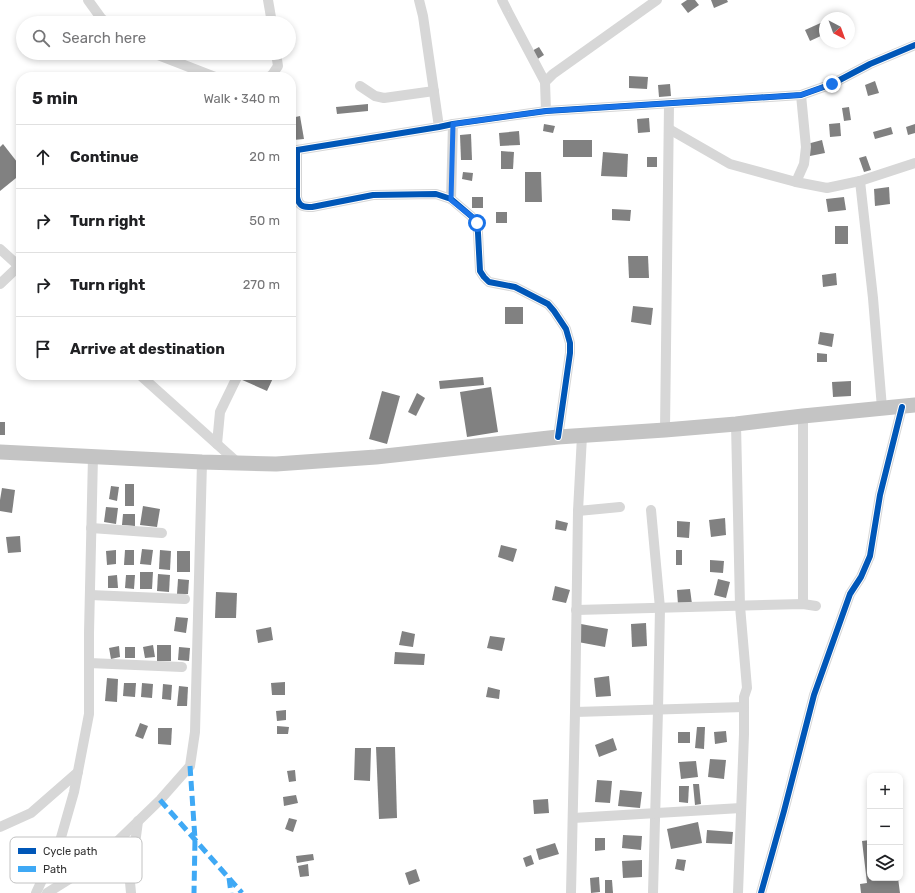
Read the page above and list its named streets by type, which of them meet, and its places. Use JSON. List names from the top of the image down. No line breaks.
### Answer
{"legend":["Cycle path","Path"],"north":"bottom right","page":{"search":"Search here","heading":["5 min","Walk · 340 m"],"list":[["Continue","20 m"],["Turn right","50 m"],["Turn right","270 m"],"Arrive at destination"],"map_buttons":["+","−"]}}
